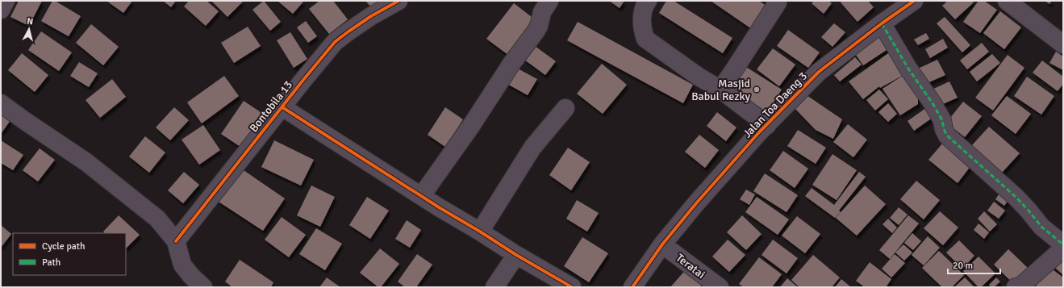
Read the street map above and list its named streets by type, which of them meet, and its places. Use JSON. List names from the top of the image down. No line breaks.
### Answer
{"streets":{"street":["Jalan Toa Daeng 3","Bontobila 13","Teratai"]},"crossings":[["Jalan Toa Daeng 3","Teratai"]],"places":["Masjid Babul Rezky"],"legend":["Cycle path","Path"],"scale_bar":"20 m","north":"top"}
